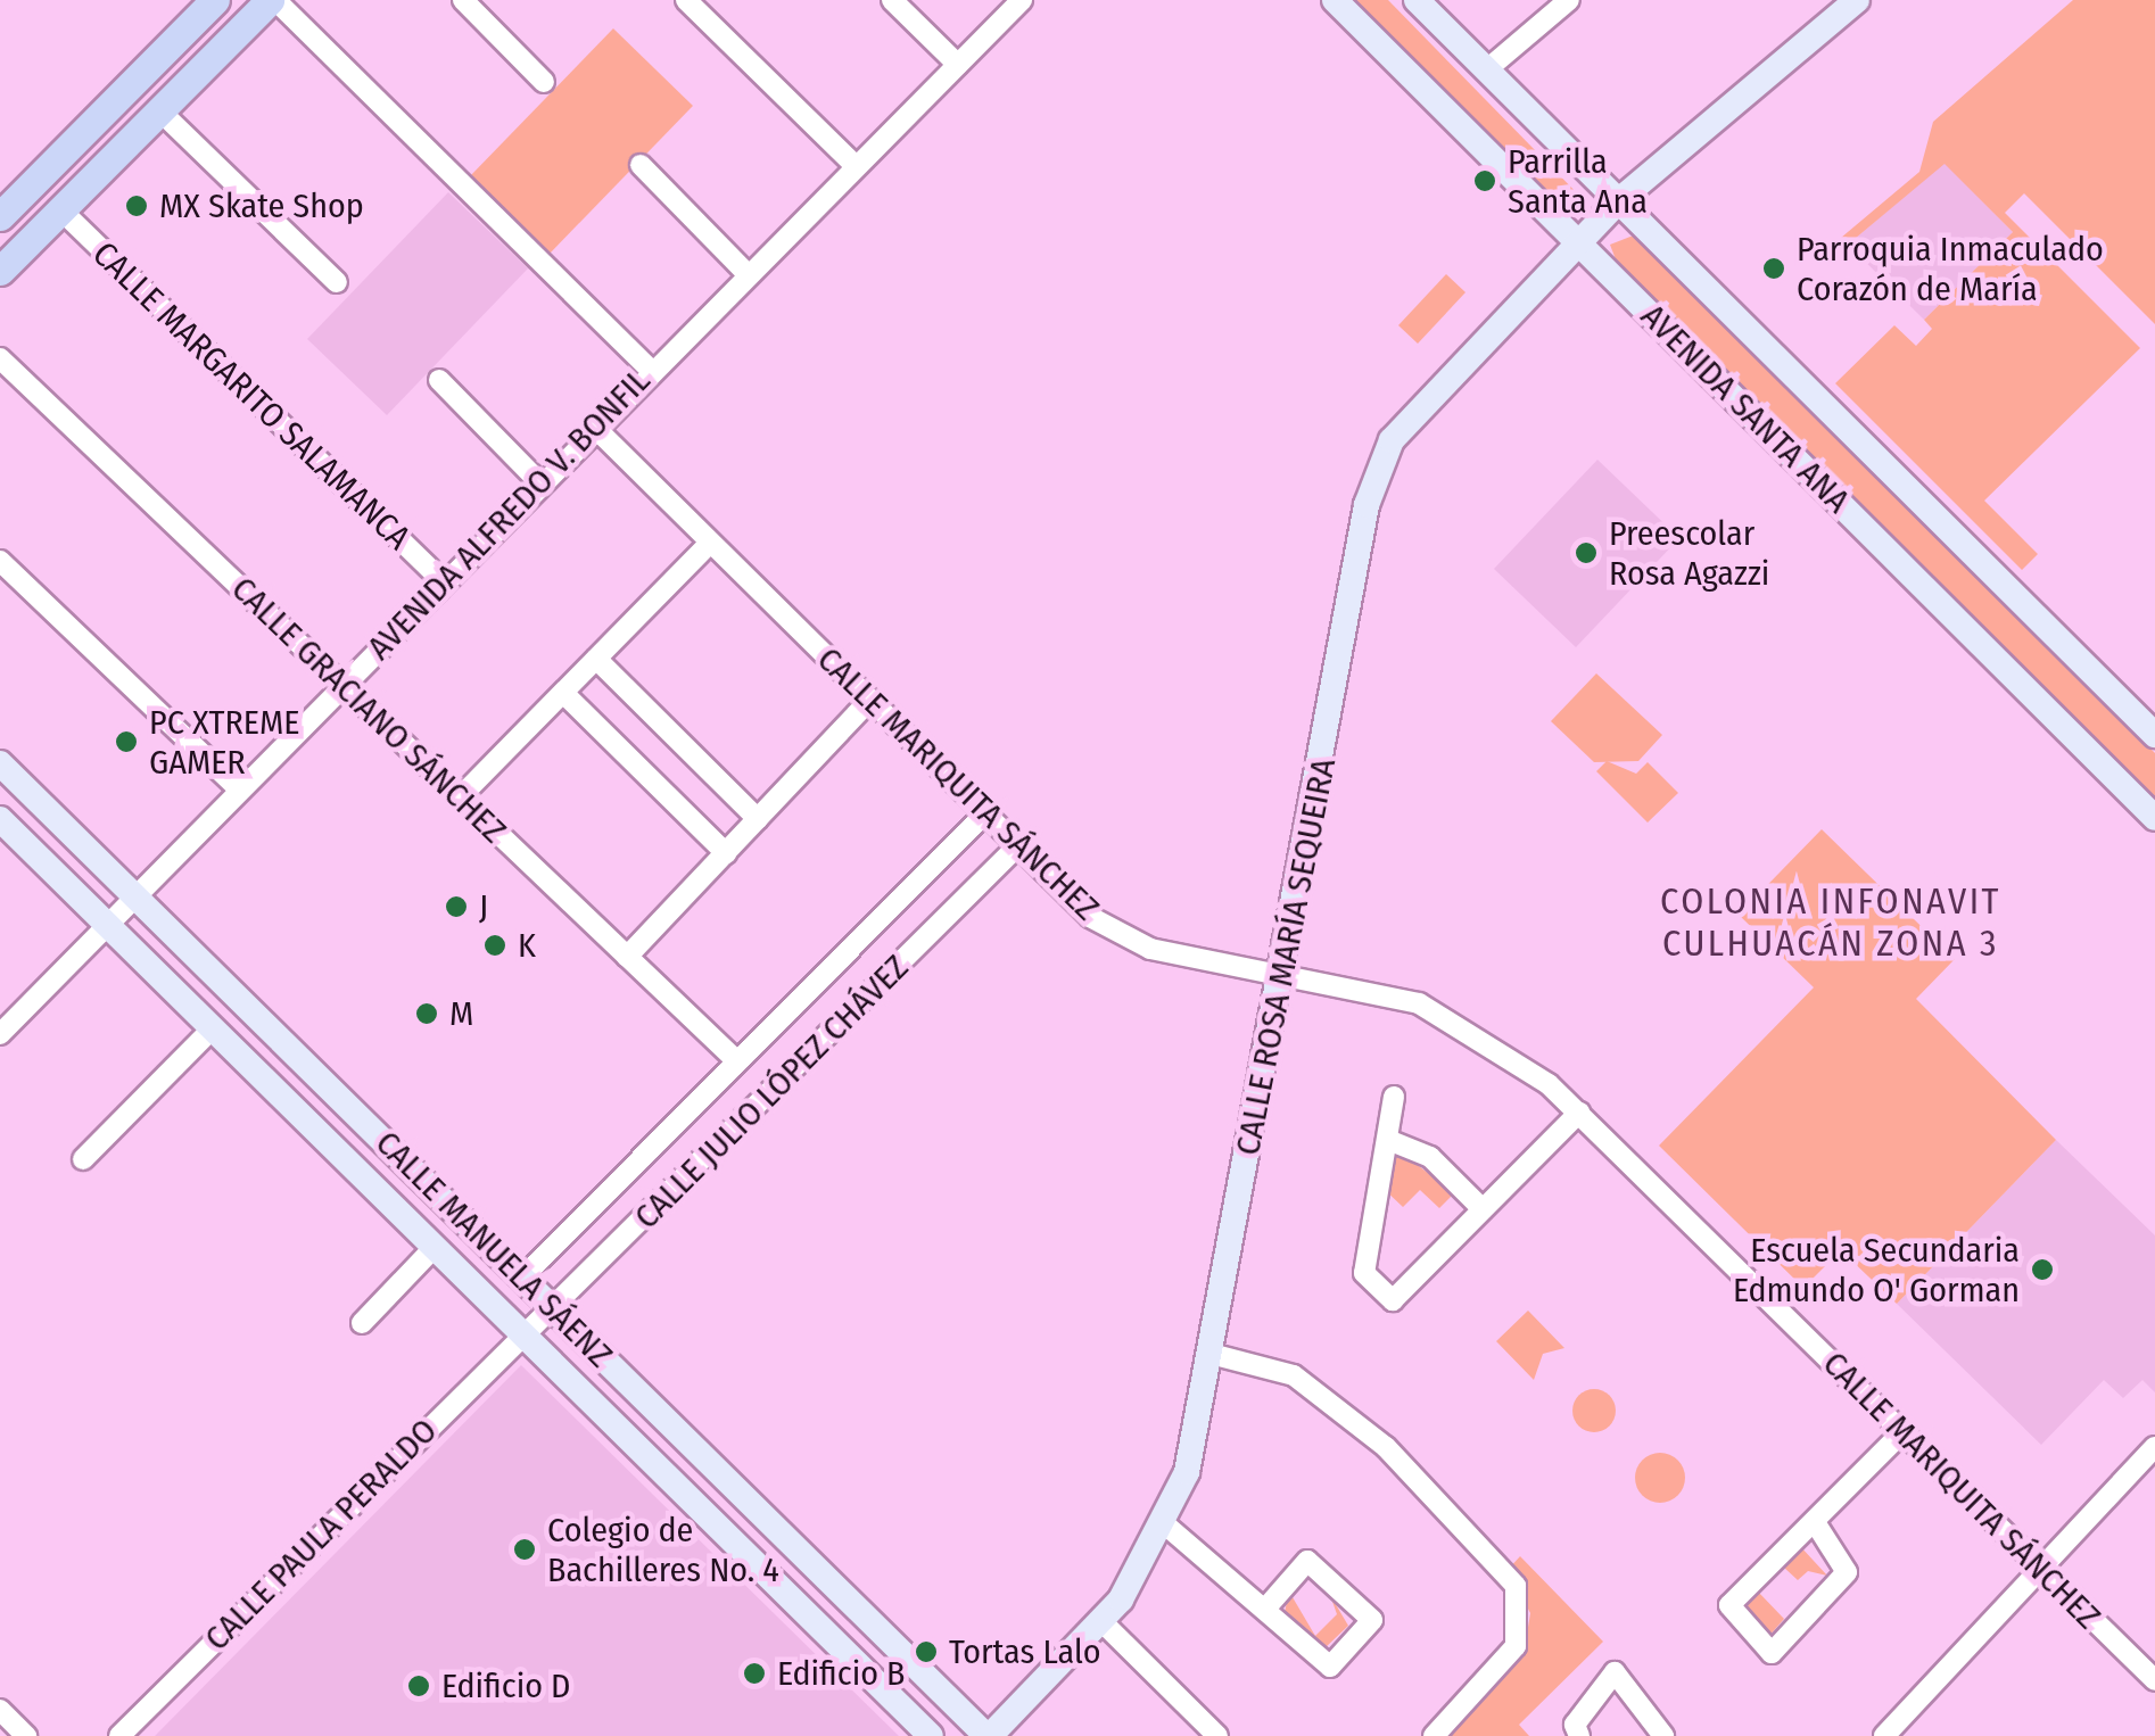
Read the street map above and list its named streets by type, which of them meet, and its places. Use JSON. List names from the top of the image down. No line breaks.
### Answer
{"streets":{"street":["CALLE MARGARITO SALAMANCA","AVENIDA SANTA ANA","AVENIDA ALFREDO V. BONFIL","CALLE GRACIANO SÁNCHEZ","CALLE MARIQUITA SÁNCHEZ","CALLE ROSA MARÍA SEQUEIRA","CALLE JULIO LÓPEZ CHÁVEZ","CALLE MANUELA SÁENZ","CALLE PAULA PERALDO"]},"crossings":[["CALLE MARGARITO SALAMANCA","AVENIDA ALFREDO V. BONFIL"],["AVENIDA SANTA ANA","CALLE ROSA MARÍA SEQUEIRA"],["AVENIDA ALFREDO V. BONFIL","CALLE GRACIANO SÁNCHEZ"],["AVENIDA ALFREDO V. BONFIL","CALLE MARIQUITA SÁNCHEZ"],["AVENIDA ALFREDO V. BONFIL","CALLE MANUELA SÁENZ"],["CALLE GRACIANO SÁNCHEZ","CALLE JULIO LÓPEZ CHÁVEZ"],["CALLE MARIQUITA SÁNCHEZ","CALLE ROSA MARÍA SEQUEIRA"],["CALLE MARIQUITA SÁNCHEZ","CALLE JULIO LÓPEZ CHÁVEZ"],["CALLE ROSA MARÍA SEQUEIRA","CALLE MANUELA SÁENZ"],["CALLE JULIO LÓPEZ CHÁVEZ","CALLE MANUELA SÁENZ"],["CALLE JULIO LÓPEZ CHÁVEZ","CALLE PAULA PERALDO"],["CALLE MANUELA SÁENZ","CALLE PAULA PERALDO"]],"districts":["COLONIA INFONAVIT CULHUACÁN ZONA 3"],"places":["Parrilla Santa Ana","MX Skate Shop","Parroquia Inmaculado Corazón de María","Preescolar Rosa Agazzi","PC XTREME GAMER","J","K","M","Escuela Secundaria Edmundo O' Gorman","Colegio de Bachilleres No. 4","Tortas Lalo","Edificio B","Edificio D"]}
